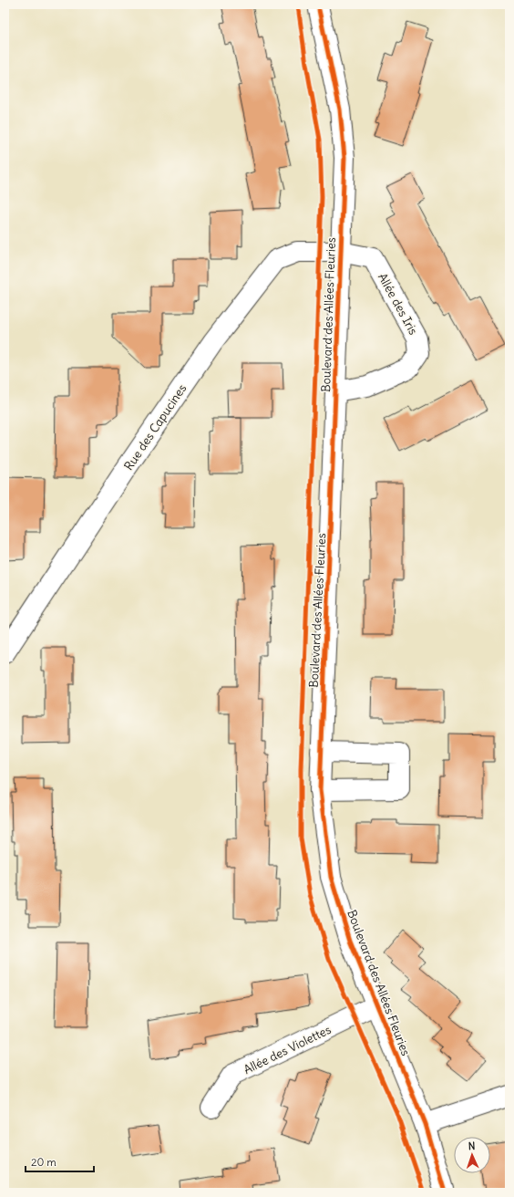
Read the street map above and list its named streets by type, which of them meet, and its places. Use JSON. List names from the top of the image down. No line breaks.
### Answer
{"streets":{"street":["Allée des Iris","Boulevard des Allées Fleuries","Rue des Capucines","Allée des Violettes"]},"crossings":[["Allée des Iris","Boulevard des Allées Fleuries"],["Allée des Iris","Rue des Capucines"],["Boulevard des Allées Fleuries","Rue des Capucines"],["Boulevard des Allées Fleuries","Allée des Violettes"]],"scale_bar":"20 m","north":"top"}
